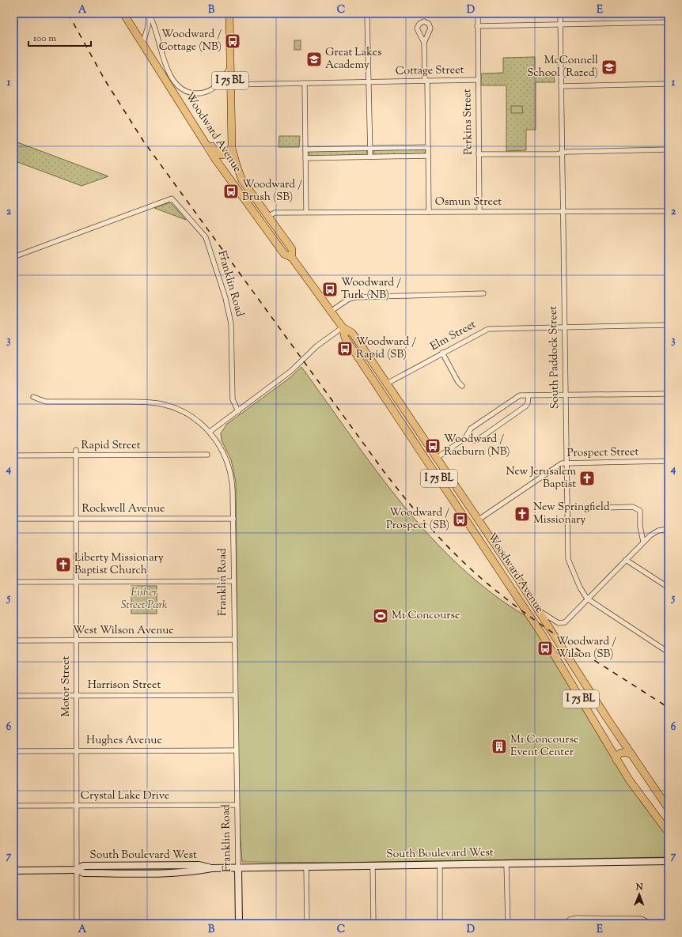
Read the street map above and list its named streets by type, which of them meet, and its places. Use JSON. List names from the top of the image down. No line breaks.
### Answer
{"streets":{"main road":["I 75 BL","Woodward Avenue"],"street":["Cottage Street","Perkins Street","Osmun Street","Franklin Road","Elm Street","South Paddock Street","Rapid Street","Prospect Street","Rockwell Avenue","West Wilson Avenue","Harrison Street","Motor Street","Hughes Avenue","Crystal Lake Drive","South Boulevard West"]},"crossings":[["Cottage Street","Perkins Street"],["Cottage Street","Woodward Avenue"],["Perkins Street","Osmun Street"],["Woodward Avenue","Osmun Street"],["Woodward Avenue","Elm Street"],["Woodward Avenue","Prospect Street"],["Osmun Street","South Paddock Street"],["Franklin Road","Rockwell Avenue"],["Franklin Road","West Wilson Avenue"],["Franklin Road","Harrison Street"],["Franklin Road","Hughes Avenue"],["Franklin Road","Crystal Lake Drive"],["Franklin Road","South Boulevard West"],["Elm Street","South Paddock Street"],["South Paddock Street","Prospect Street"],["Rapid Street","Motor Street"],["Rockwell Avenue","Motor Street"],["West Wilson Avenue","Motor Street"],["Harrison Street","Motor Street"],["Motor Street","Hughes Avenue"],["Motor Street","Crystal Lake Drive"],["Motor Street","South Boulevard West"]],"parks":["Fisher Street Park"],"places":{"bus stop":["Woodward / Cottage (NB)","Woodward / Brush (SB)","Woodward / Turk (NB)","Woodward / Rapid (SB)","Woodward / Raeburn (NB)","Woodward / Prospect (SB)","Woodward / Wilson (SB)"],"school or university":["Great Lakes Academy","McConnell School (Razed)"],"church":["New Jerusalem Baptist","New Springfield Missionary","Liberty Missionary Baptist Church"],"sports":["M1 Concourse"],"building":["M1 Concourse Event Center"]},"scale_bar":"100 m","north":"top","grid":{"columns":["A","B","C","D","E"],"rows":["1","2","3","4","5","6","7"]}}
